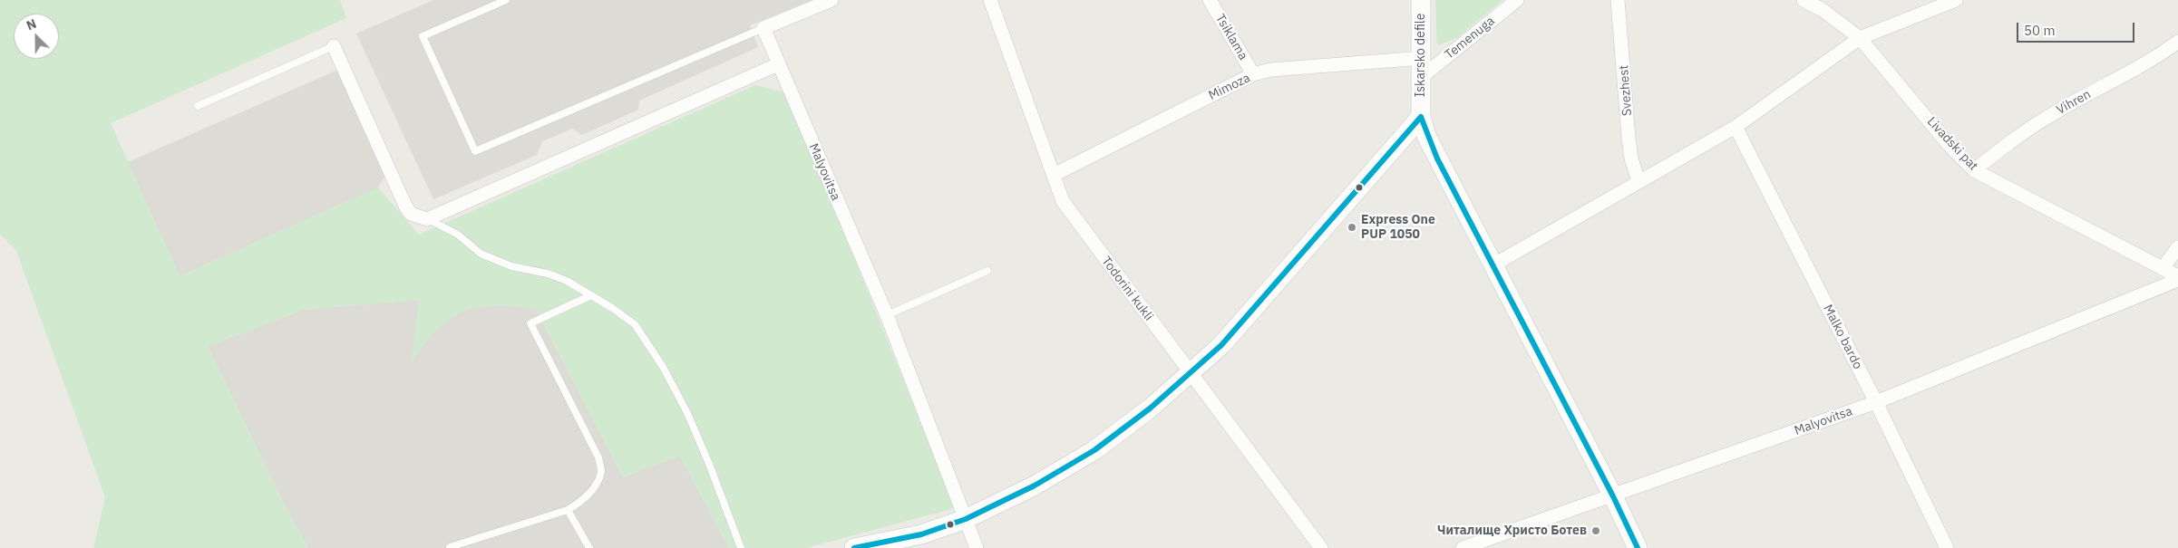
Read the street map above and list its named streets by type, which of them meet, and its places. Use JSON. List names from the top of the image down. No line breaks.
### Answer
{"streets":{"street":["Tsiklama","Temenuga","Iskarsko defile","Mimoza","Svezhest","Vihren","Livadski pat","Malyovitsa","Todorini kukli","Malko bardo"]},"crossings":[["Tsiklama","Mimoza"],["Temenuga","Iskarsko defile"],["Temenuga","Mimoza"],["Iskarsko defile","Mimoza"],["Iskarsko defile","Malyovitsa"],["Mimoza","Todorini kukli"],["Vihren","Livadski pat"],["Malyovitsa","Malko bardo"]],"places":["Express One PUP 1050","Читалище Христо Ботев"],"scale_bar":"50 m","north":"top left"}
